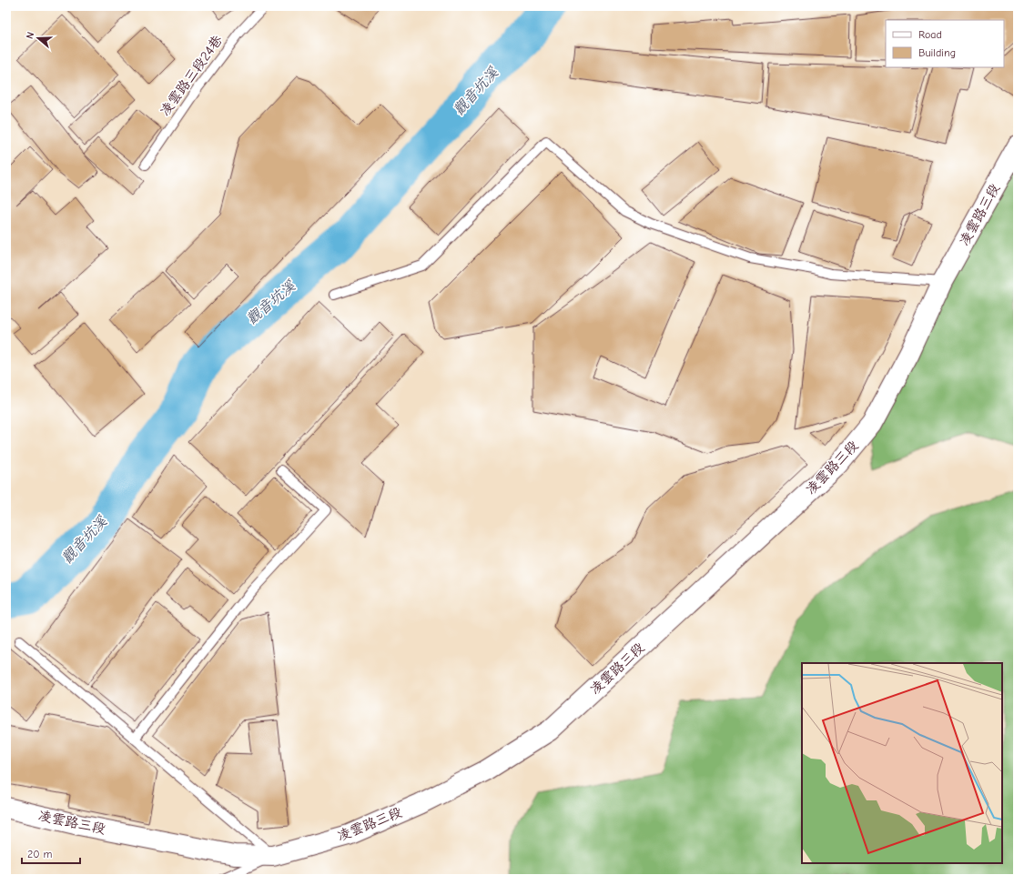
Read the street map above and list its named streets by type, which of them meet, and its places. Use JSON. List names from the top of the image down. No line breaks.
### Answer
{"streets":{"street":["凌雲路三段"],"lane":["凌雲路三段24巷"]},"water":["觀音坑溪"],"legend":["Road","Building"],"scale_bar":"20 m","north":"left"}
